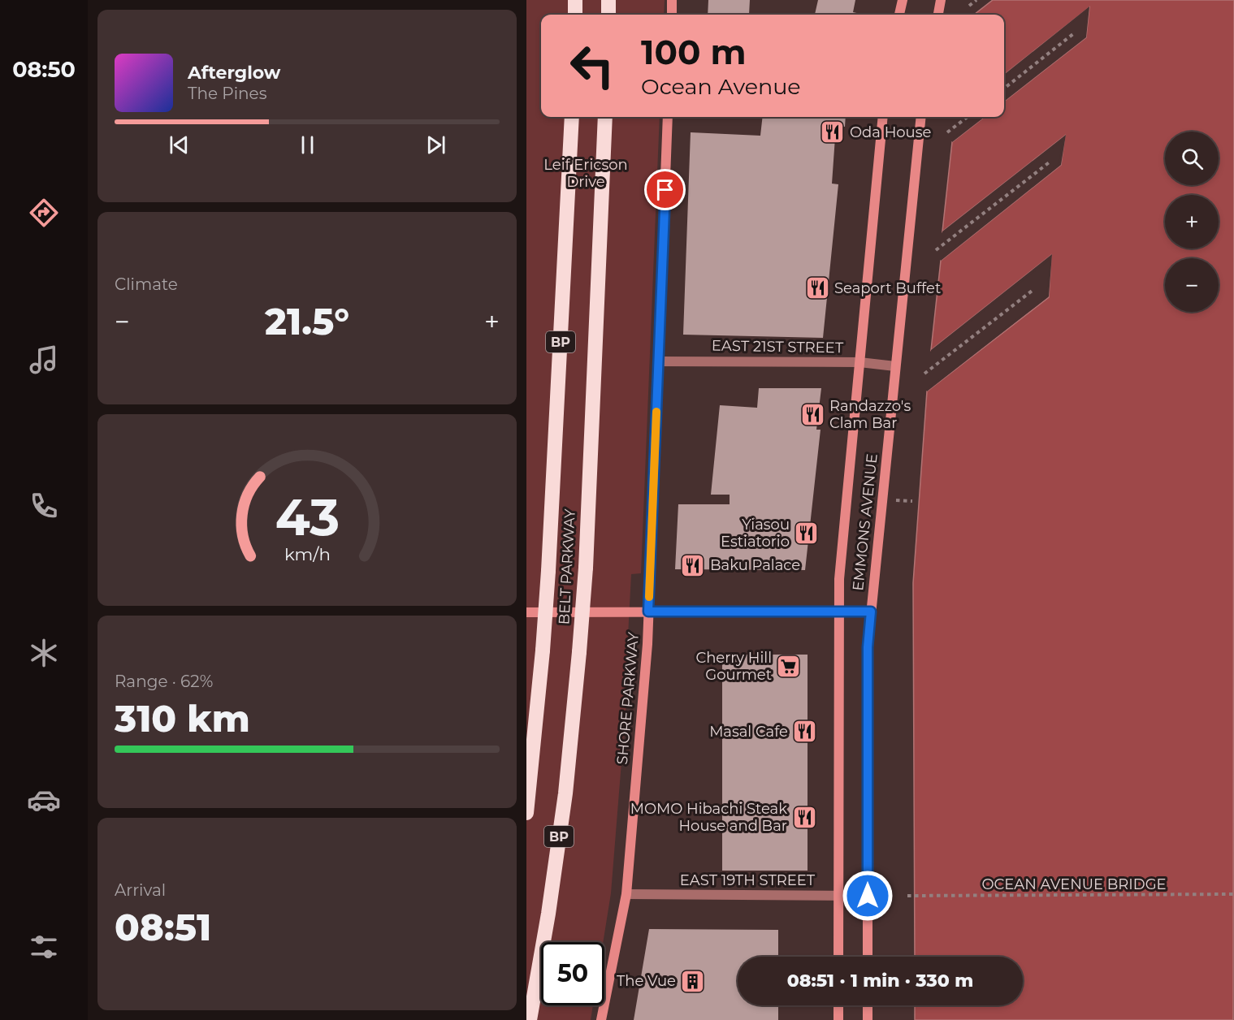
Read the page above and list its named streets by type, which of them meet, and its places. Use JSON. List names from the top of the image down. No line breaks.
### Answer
{"streets":{"highway":["BP","BELT PARKWAY"],"main road":["EMMONS AVENUE","SHORE PARKWAY"],"street":["EAST 21ST STREET","EAST 19TH STREET"],"path":["OCEAN AVENUE BRIDGE"]},"crossings":[["EAST 21ST STREET","EMMONS AVENUE"],["EAST 21ST STREET","SHORE PARKWAY"],["EMMONS AVENUE","EAST 19TH STREET"],["SHORE PARKWAY","EAST 19TH STREET"]],"parks":["Leif Ericson Drive"],"places":{"restaurant":["Oda House","Seaport Buffet","Randazzo's Clam Bar","Yiasou Estiatorio","Baku Palace","Masal Cafe","MOMO Hibachi Steak House and Bar"],"supermarket":["Cherry Hill Gourmet"],"building":["The Vue"]},"page":{"tabs":"08:50","turn":["100 m","Ocean Avenue"],"song":["Afterglow","The Pines"],"map_buttons":["+","−"],"tile":["Climate",["Range · 62%","310 km"],["Arrival","08:51"]],"heat":["−","21.5°","+"],"limit":"50","trip":"08:51 · 1 min · 330 m","gauge":["43","km/h"]}}
